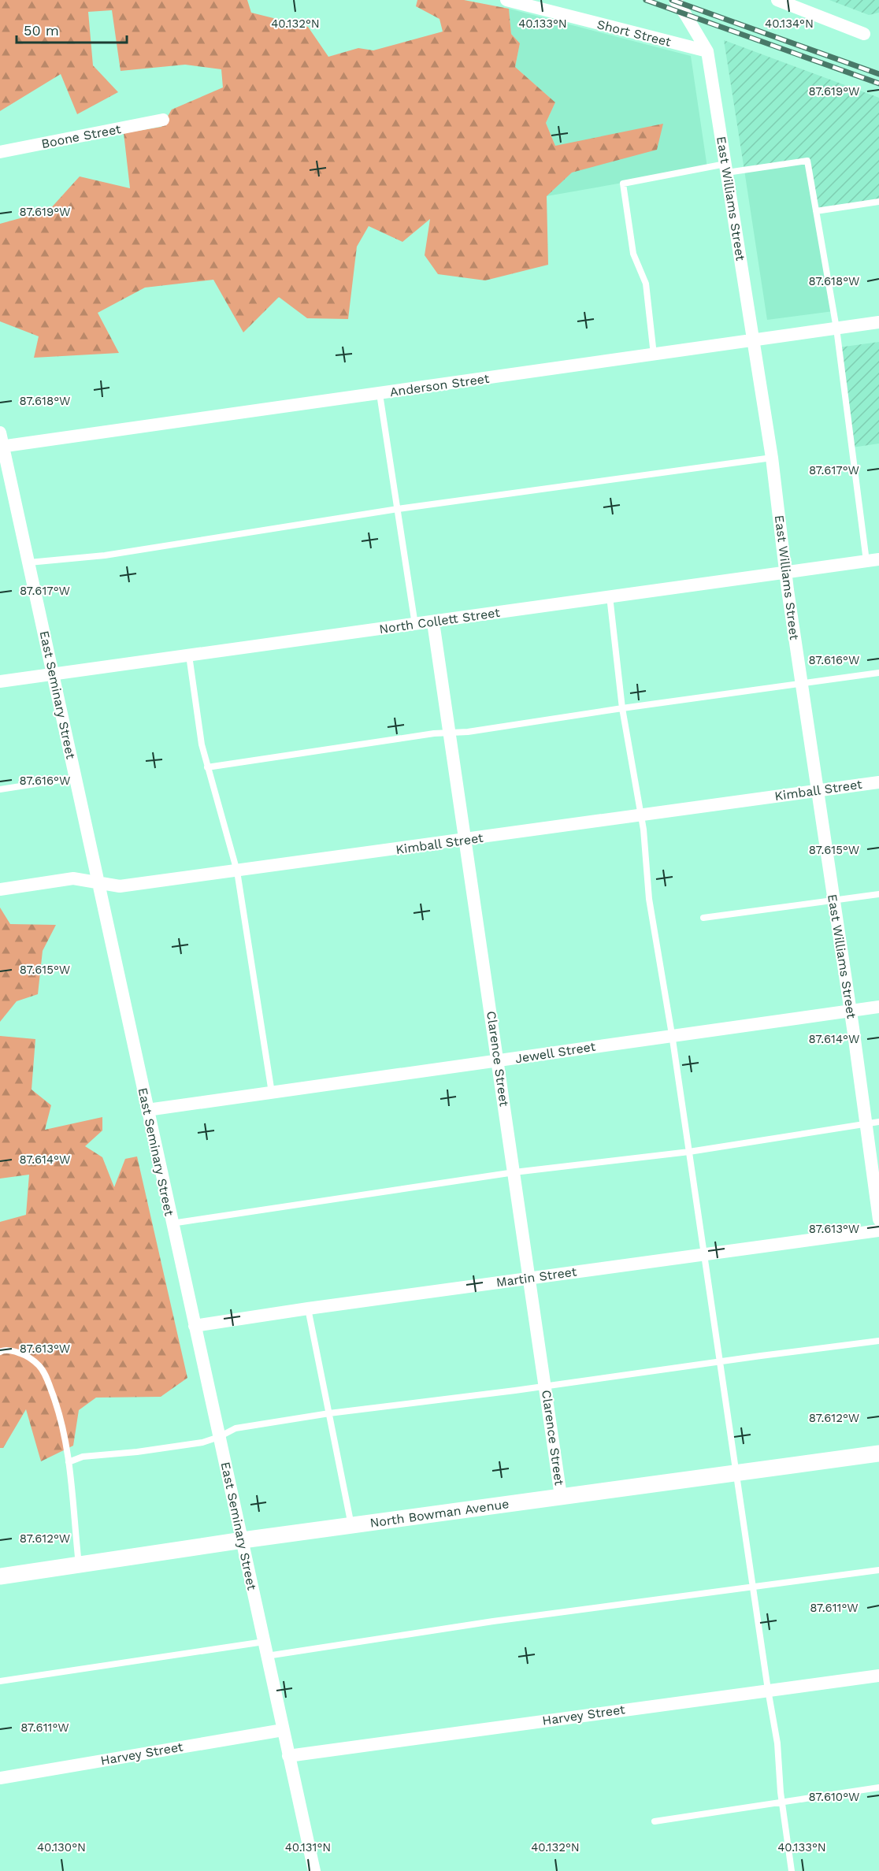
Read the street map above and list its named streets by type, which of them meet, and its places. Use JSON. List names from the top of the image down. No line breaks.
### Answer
{"streets":{"street":["Short Street","Boone Street","East Williams Street","Anderson Street","North Collett Street","East Seminary Street","Kimball Street","Jewell Street","Clarence Street","Martin Street","North Bowman Avenue","Harvey Street"]},"crossings":[["Short Street","East Williams Street"],["East Williams Street","Anderson Street"],["East Williams Street","North Collett Street"],["East Williams Street","Kimball Street"],["East Williams Street","Jewell Street"],["Anderson Street","East Seminary Street"],["North Collett Street","East Seminary Street"],["North Collett Street","Clarence Street"],["East Seminary Street","Kimball Street"],["East Seminary Street","Jewell Street"],["East Seminary Street","Martin Street"],["East Seminary Street","North Bowman Avenue"],["East Seminary Street","Harvey Street"],["Kimball Street","Clarence Street"],["Jewell Street","Clarence Street"],["Clarence Street","Martin Street"],["Clarence Street","North Bowman Avenue"]],"scale_bar":"50 m","coordinates":["40.132°N","40.133°N","40.134°N","87.619°W","87.618°W","87.617°W","87.616°W","87.615°W","87.614°W","87.613°W","87.612°W","87.611°W","87.610°W","40.130°N","40.131°N"]}
